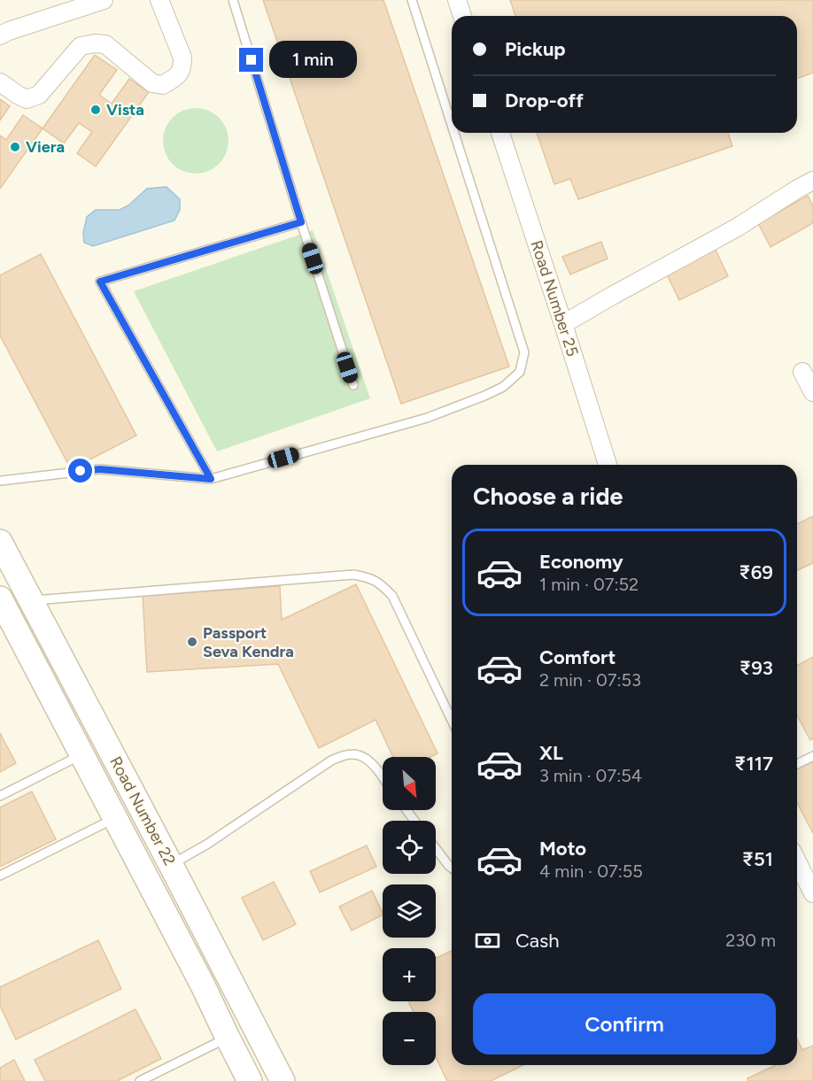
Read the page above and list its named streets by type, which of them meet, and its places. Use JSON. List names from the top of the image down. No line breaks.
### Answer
{"streets":{"main road":["Road Number 22"],"street":["Road Number 25"]},"places":["Vista","Viera","Passport Seva Kendra"],"north":"bottom right","page":{"banner":["Pickup","Drop-off"],"bubble":"1 min","heading":"Choose a ride","list":[{"name":"Economy","note":"1 min · 07:52","value":"₹69"},{"name":"Comfort","note":"2 min · 07:53","value":"₹93"},{"name":"XL","note":"3 min · 07:54","value":"₹117"},{"name":"Moto","note":"4 min · 07:55","value":"₹51"}],"map_buttons":["+","−"],"pay":["Cash","230 m"],"buttons":"Confirm"}}
